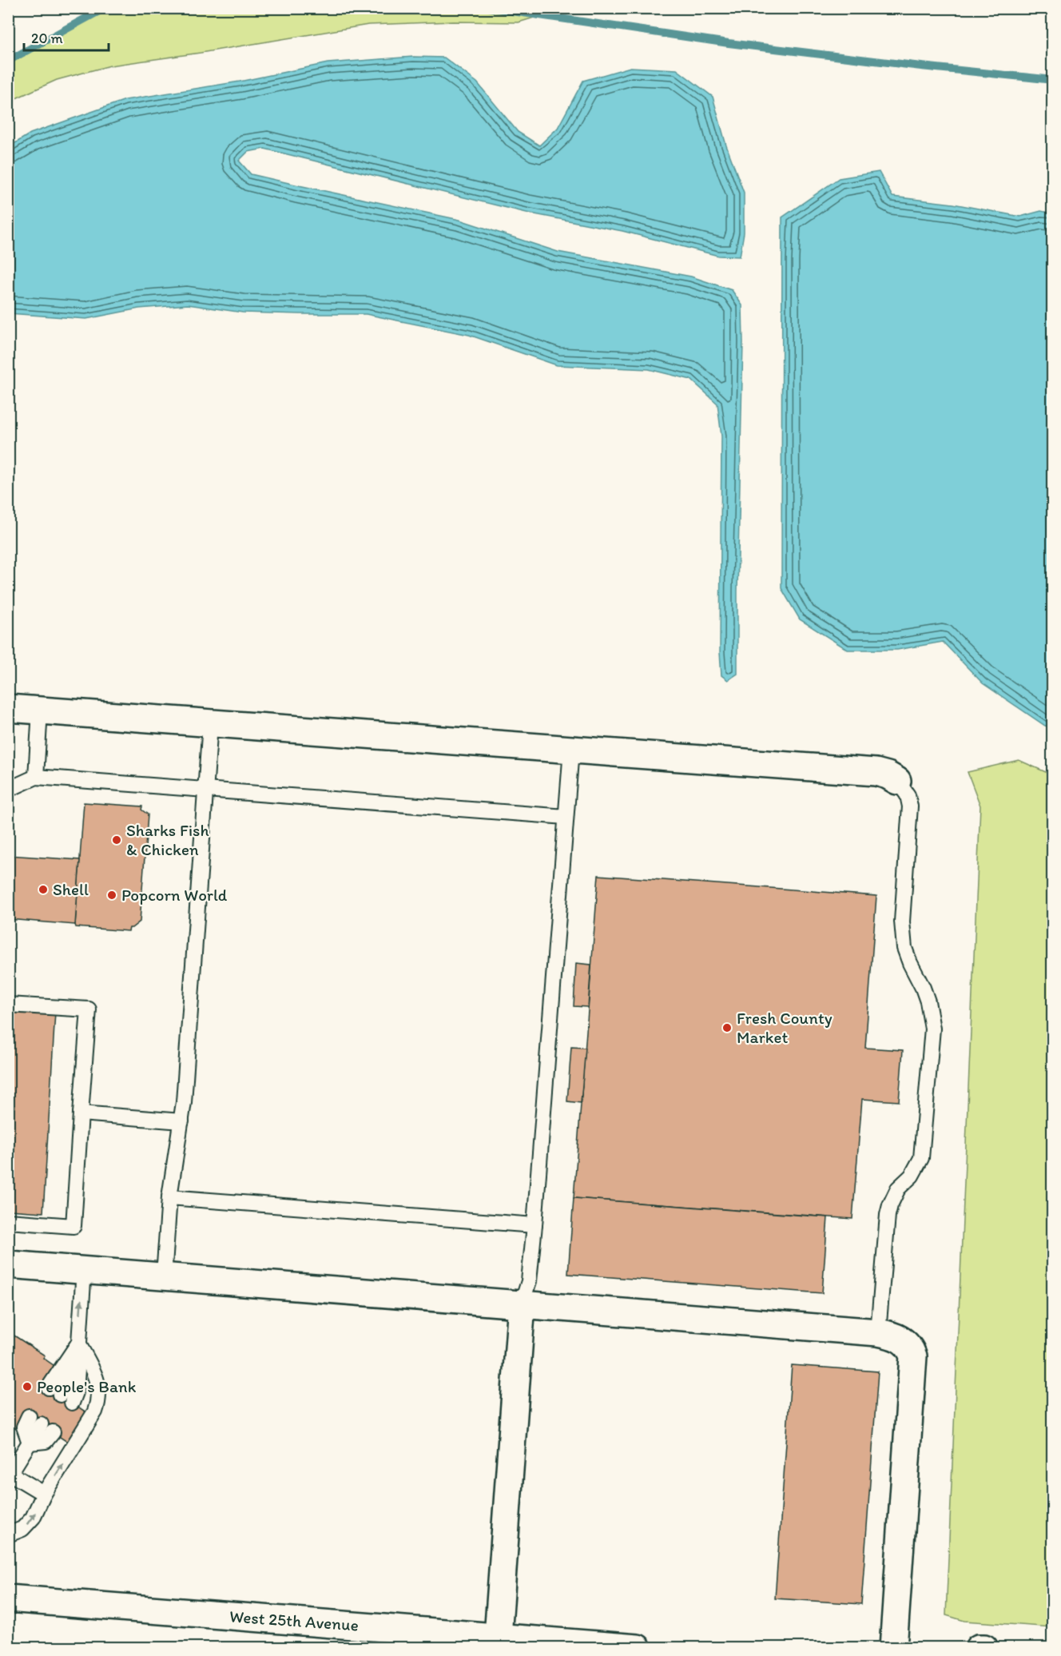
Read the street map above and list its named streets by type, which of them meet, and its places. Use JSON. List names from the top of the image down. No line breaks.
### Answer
{"streets":{"street":["West 25th Avenue"]},"places":["Sharks Fish & Chicken","Shell","Popcorn World","Fresh County Market","People's Bank"],"scale_bar":"20 m"}
